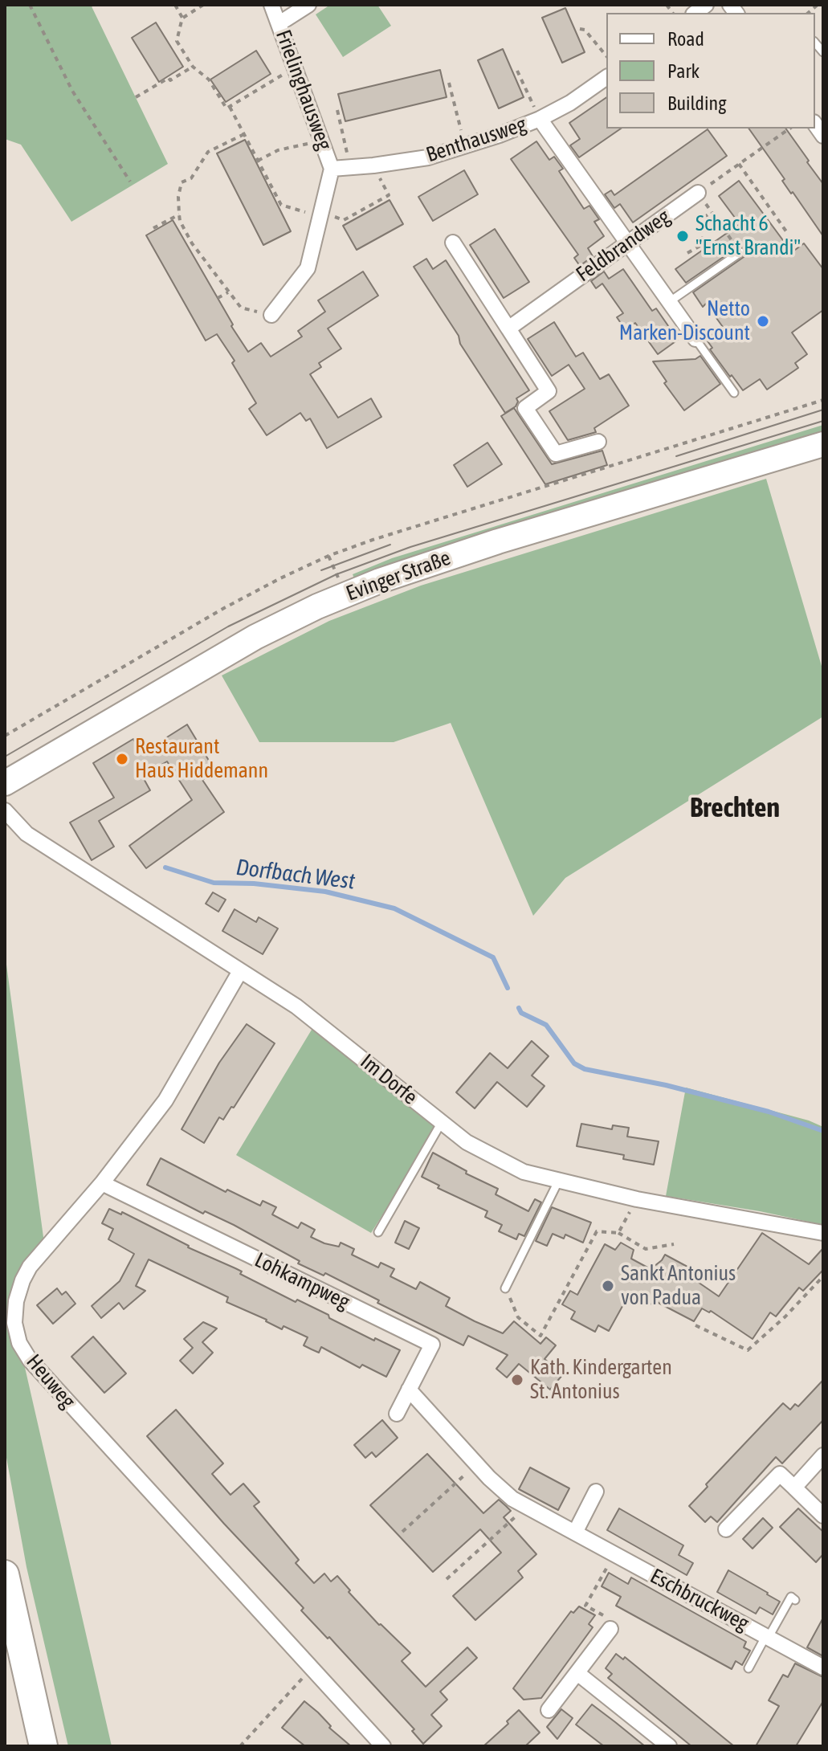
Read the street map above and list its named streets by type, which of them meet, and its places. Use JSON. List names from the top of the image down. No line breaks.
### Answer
{"streets":{"main road":["Evinger Straße"],"street":["Frielinghausweg","Benthausweg","Feldbrandweg","Im Dorfe","Lohkampweg","Heuweg","Eschbruckweg"]},"crossings":[["Frielinghausweg","Benthausweg"],["Im Dorfe","Heuweg"],["Lohkampweg","Heuweg"],["Lohkampweg","Eschbruckweg"]],"districts":["Brechten"],"water":["Dorfbach West"],"places":["Schacht 6 \"Ernst Brandi\"","Netto Marken-Discount","Restaurant Haus Hiddemann","Sankt Antonius von Padua","Kath. Kindergarten St. Antonius"],"legend":["Road","Park","Building"]}
